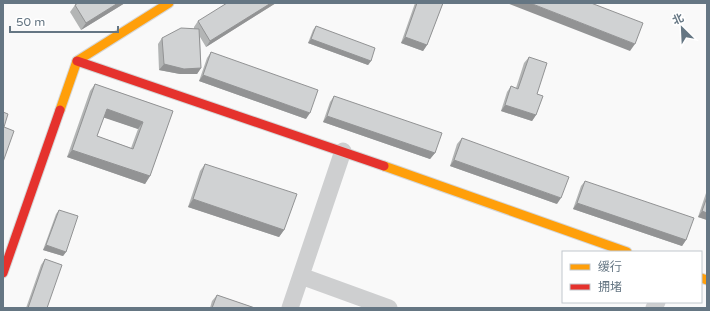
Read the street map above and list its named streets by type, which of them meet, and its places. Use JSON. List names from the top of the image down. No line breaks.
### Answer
{"legend":["缓行","拥堵"],"scale_bar":"50 m","north":"top left"}
